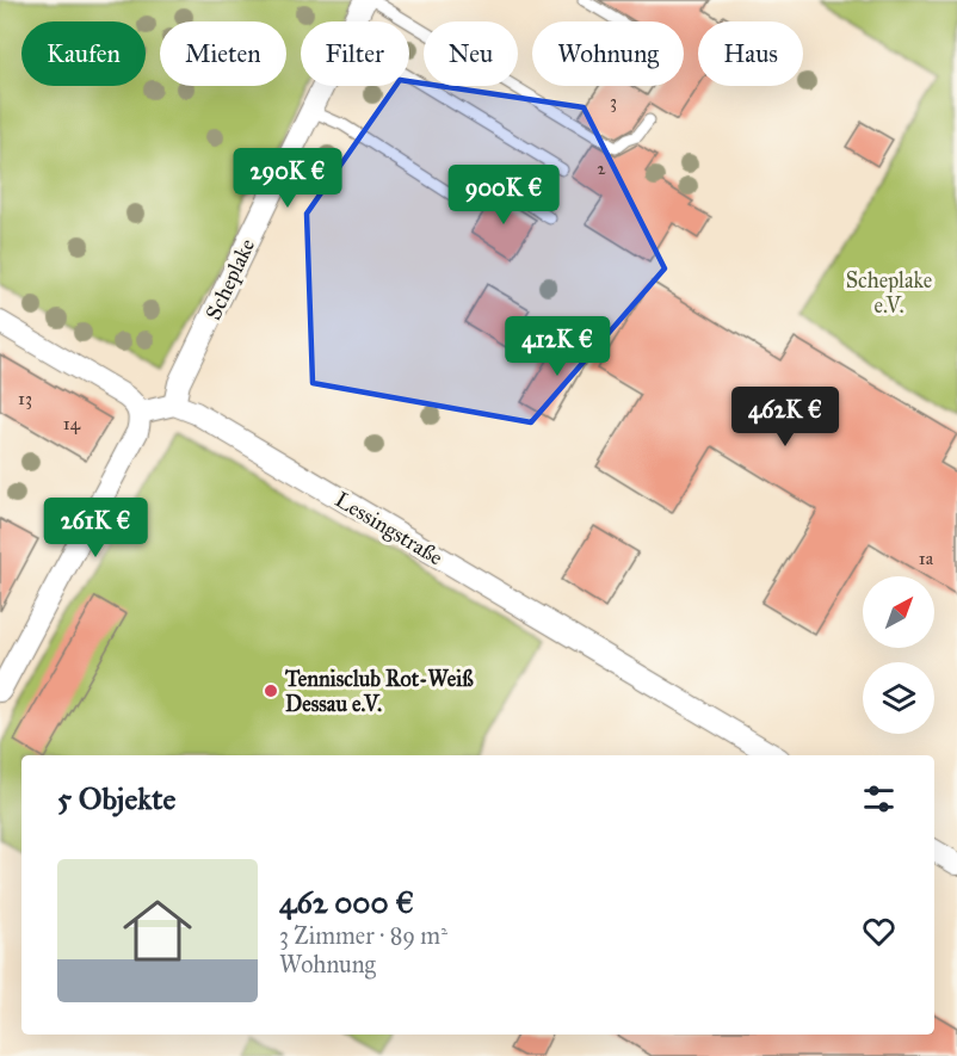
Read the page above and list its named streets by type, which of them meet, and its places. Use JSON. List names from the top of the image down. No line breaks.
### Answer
{"streets":{"street":["Scheplake","Lessingstraße"]},"crossings":[["Scheplake","Lessingstraße"]],"parks":["Scheplake e.V."],"places":["Tennisclub Rot-Weiß Dessau e.V."],"house_numbers":["3","2","13","14","1a"],"north":"top right","page":{"chip":["Kaufen","Mieten","Filter","Neu","Wohnung","Haus"],"price":["290K €","900K €","412K €","462K €","261K €"],"heading":"5 Objekte","list":[{"name":"462 000 €","note":"3 Zimmer · 89 m² · Wohnung"}]}}
